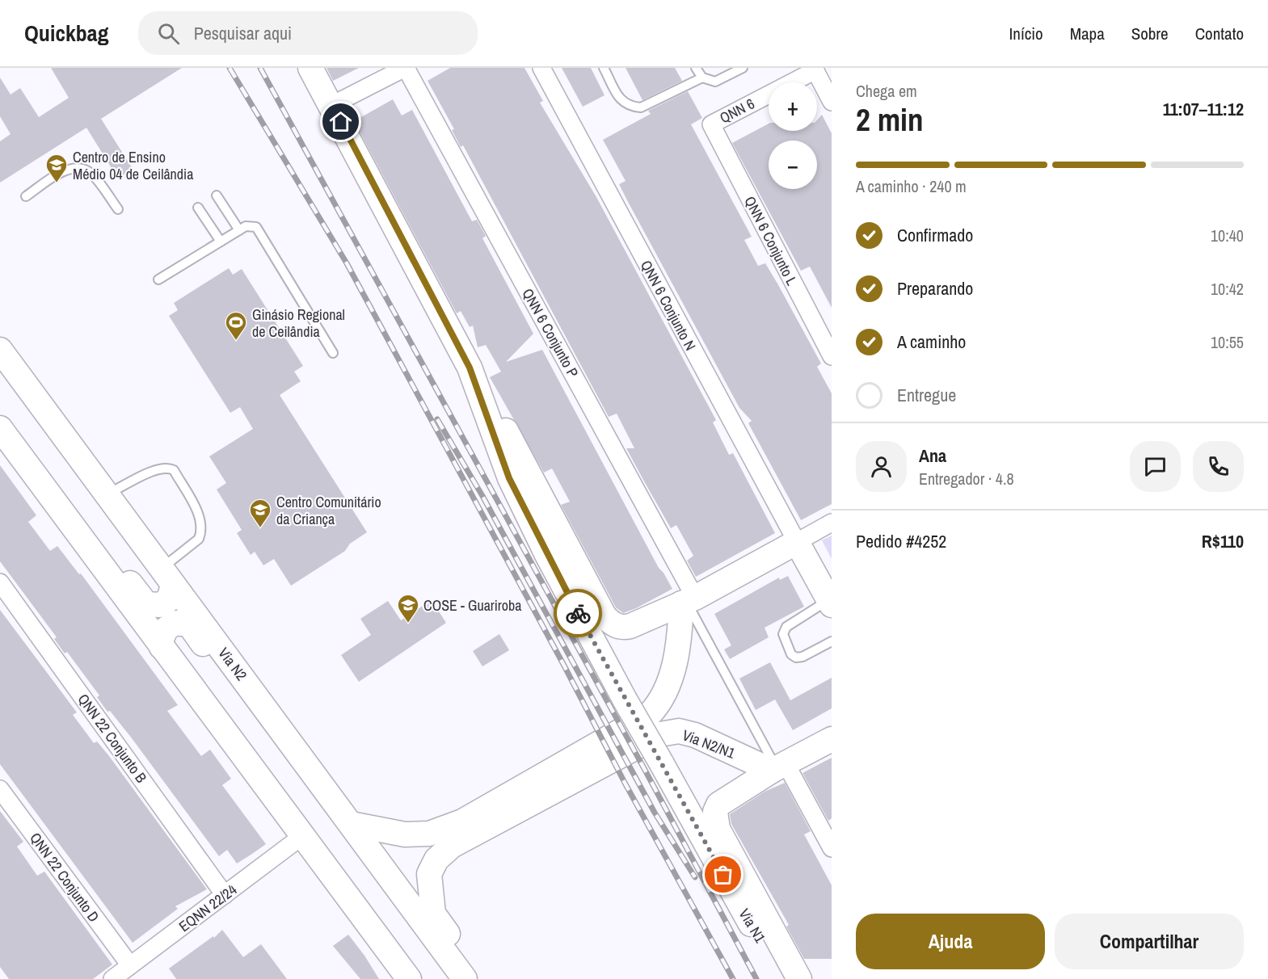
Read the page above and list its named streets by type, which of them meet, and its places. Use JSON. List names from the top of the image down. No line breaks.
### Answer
{"streets":{"main road":["Via N2","Via N2/N1","Via N1"],"street":["QNN 6","QNN 6 Conjunto L","QNN 6 Conjunto N","QNN 6 Conjunto P","QNN 22 Conjunto B","QNN 22 Conjunto D","EQNN 22/24"]},"crossings":[["QNN 6","QNN 6 Conjunto L"],["QNN 22 Conjunto B","EQNN 22/24"],["QNN 22 Conjunto D","EQNN 22/24"]],"places":{"school or university":["Centro de Ensino Médio 04 de Ceilândia","Centro Comunitário da Criança","COSE - Guariroba"],"sports":["Ginásio Regional de Ceilândia"]},"page":{"header":"Quickbag","search":"Pesquisar aqui","nav":["Início","Mapa","Sobre","Contato"],"heading":["2 min","Chega em","11:07–11:12"],"panel":["Ana","Entregador · 4.8","Pedido #4252","R$110"],"map_buttons":["+","−"],"bar":"A caminho · 240 m","list":[["Confirmado","10:40"],["Preparando","10:42"],["A caminho","10:55"],"Entregue"],"buttons":["Ajuda","Compartilhar"]}}
